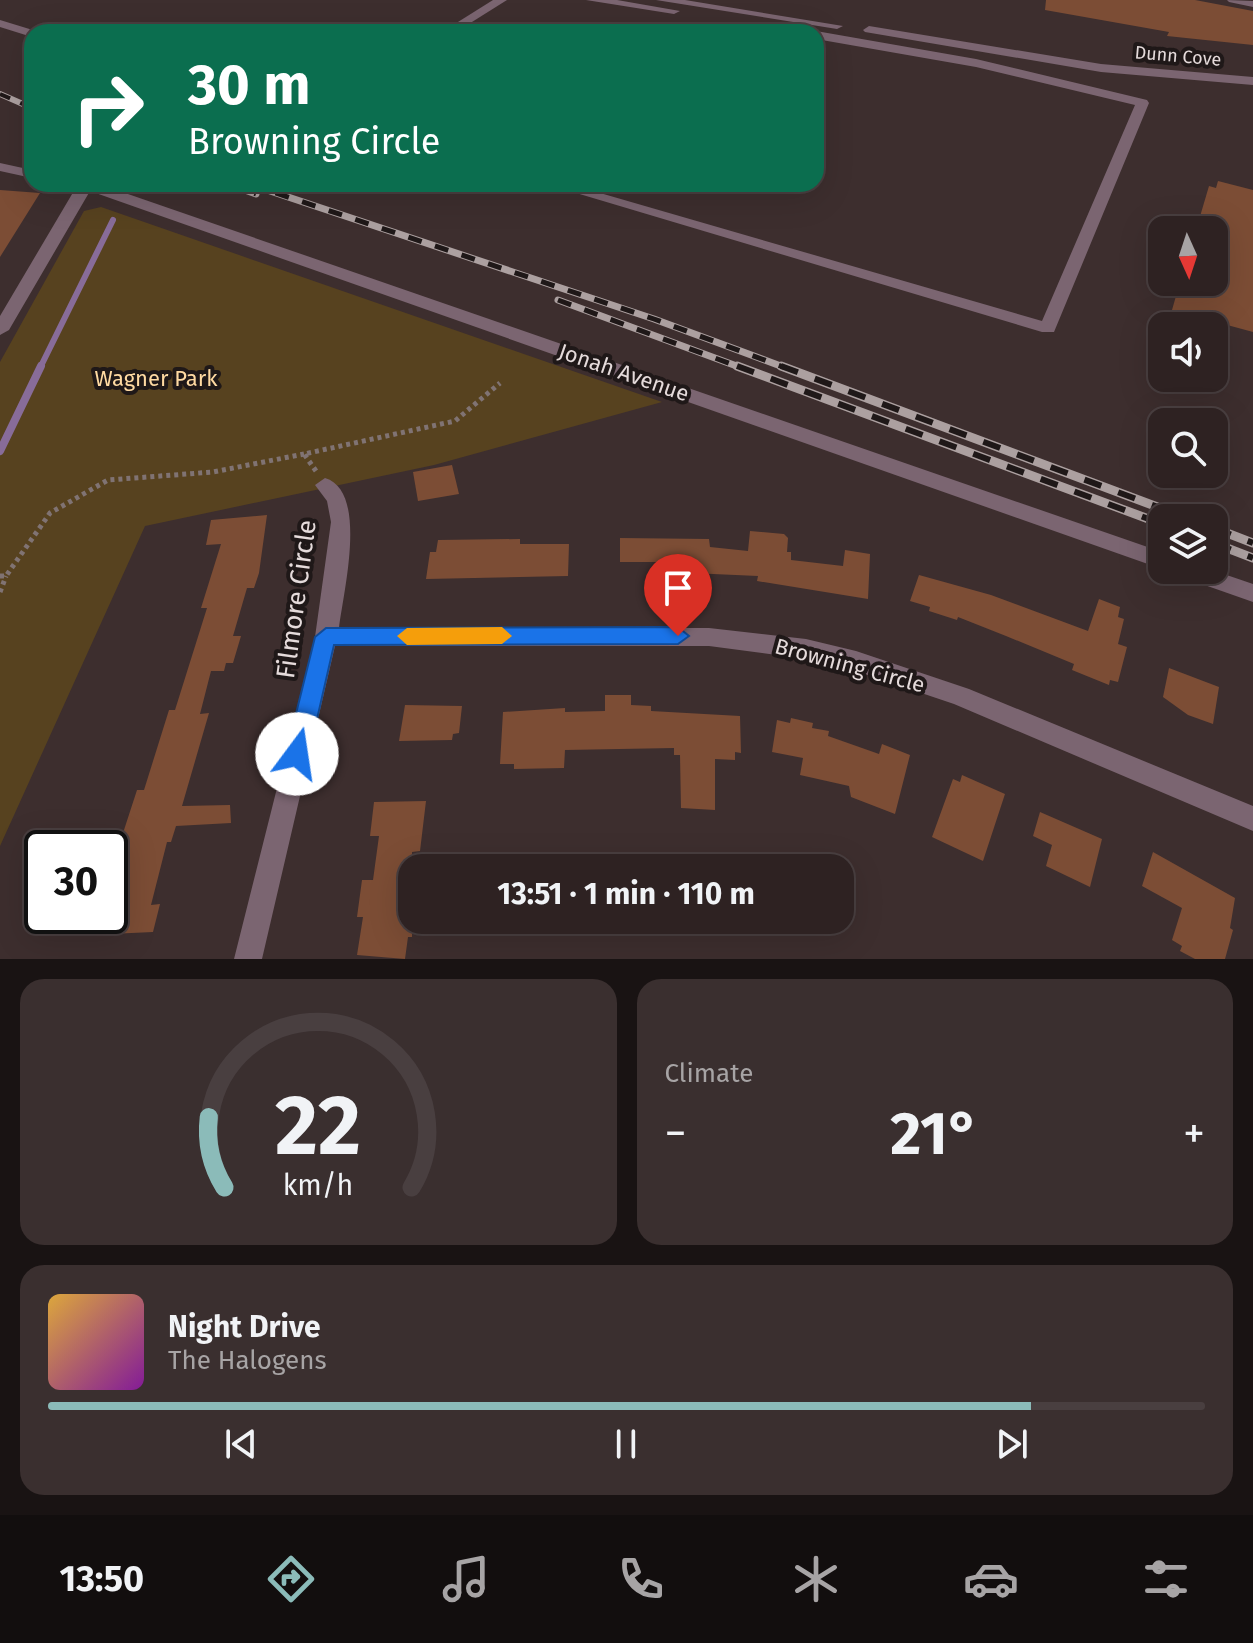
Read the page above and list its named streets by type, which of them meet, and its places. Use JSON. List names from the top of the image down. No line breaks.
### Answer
{"streets":{"street":["Dunn Cove","Jonah Avenue","Filmore Circle","Browning Circle"]},"crossings":[["Filmore Circle","Browning Circle"]],"parks":["Wagner Park"],"north":"bottom","page":{"turn":["30 m","Browning Circle"],"limit":"30","trip":"13:51 · 1 min · 110 m","tile":"Climate","heat":["−","21°","+"],"song":["Night Drive","The Halogens"],"tabs":"13:50","gauge":["22","km/h"]}}
